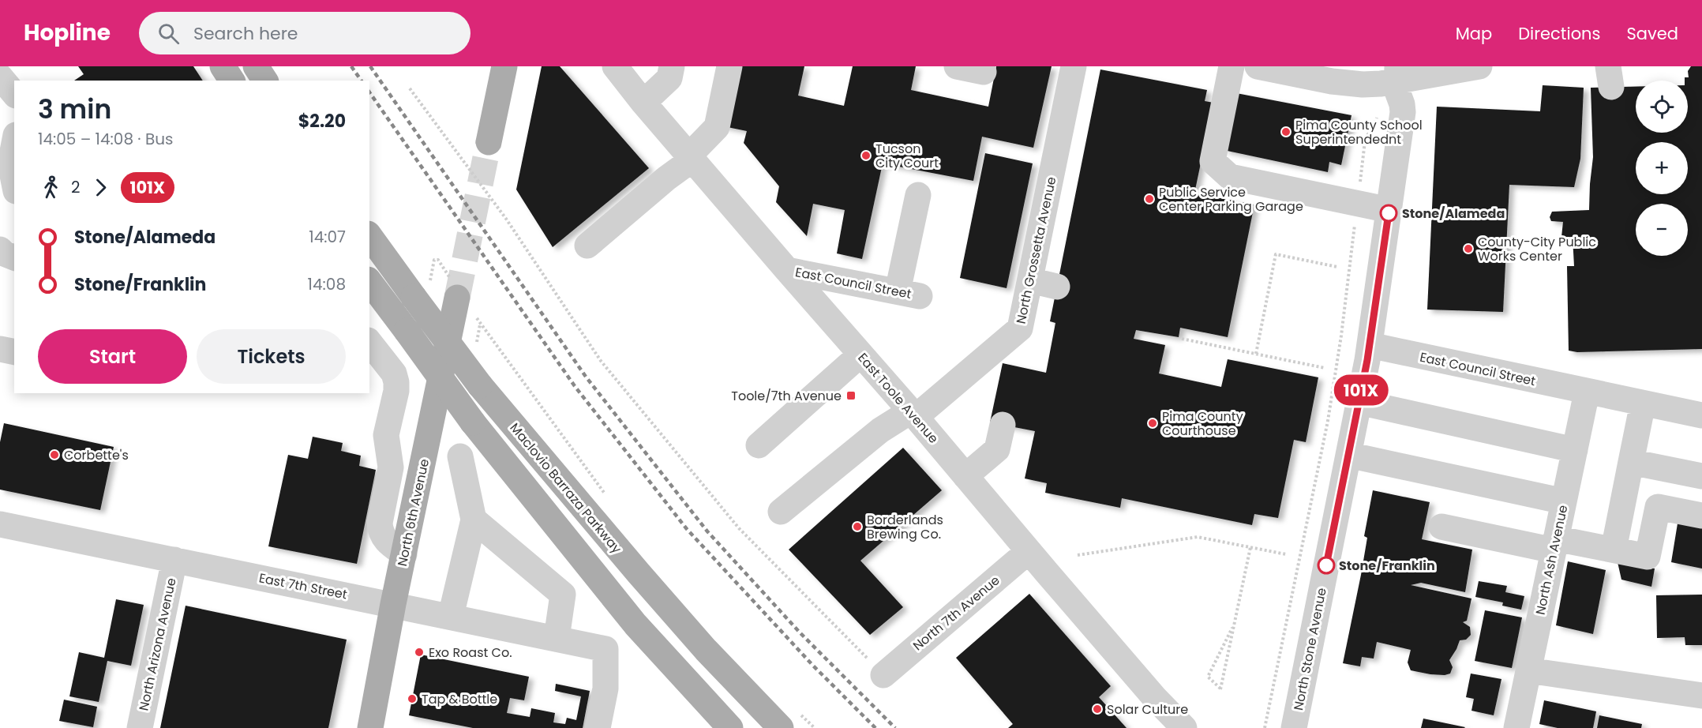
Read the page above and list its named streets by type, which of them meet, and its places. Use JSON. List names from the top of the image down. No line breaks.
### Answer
{"streets":{"main road":["Maclovio Barraza Parkway","North 6th Avenue"],"street":["North Grossetta Avenue","East Council Street","East Toole Avenue","North Ash Avenue","East 7th Street","North 7th Avenue","North Arizona Avenue","North Stone Avenue"]},"crossings":[["North Grossetta Avenue","East Toole Avenue"],["East Council Street","East Toole Avenue"],["East Council Street","North Ash Avenue"],["East Council Street","North Stone Avenue"],["East Toole Avenue","North 7th Avenue"],["North 6th Avenue","East 7th Street"],["East 7th Street","North Arizona Avenue"]],"places":{"other":["Pima County School Superintendednt","Tucson City Court","Public Service Center Parking Garage","Stone/Alameda","County-City Public Works Center","Pima County Courthouse","Corbette's","Borderlands Brewing Co.","Stone/Franklin","Exo Roast Co.","Tap & Bottle","Solar Culture"],"transit":["Toole/7th Avenue"]},"lines":["bus line 101X"],"page":{"header":"Hopline","search":"Search here","nav":["Map","Directions","Saved"],"on_map":"101X","map_buttons":["+","−"],"heading":["3 min","14:05 – 14:08 · Bus","$2.20"],"legs":["2","101X"],"list":[{"name":"Stone/Alameda","value":"14:07"},{"name":"Stone/Franklin","value":"14:08"}],"buttons":["Start","Tickets"]}}
